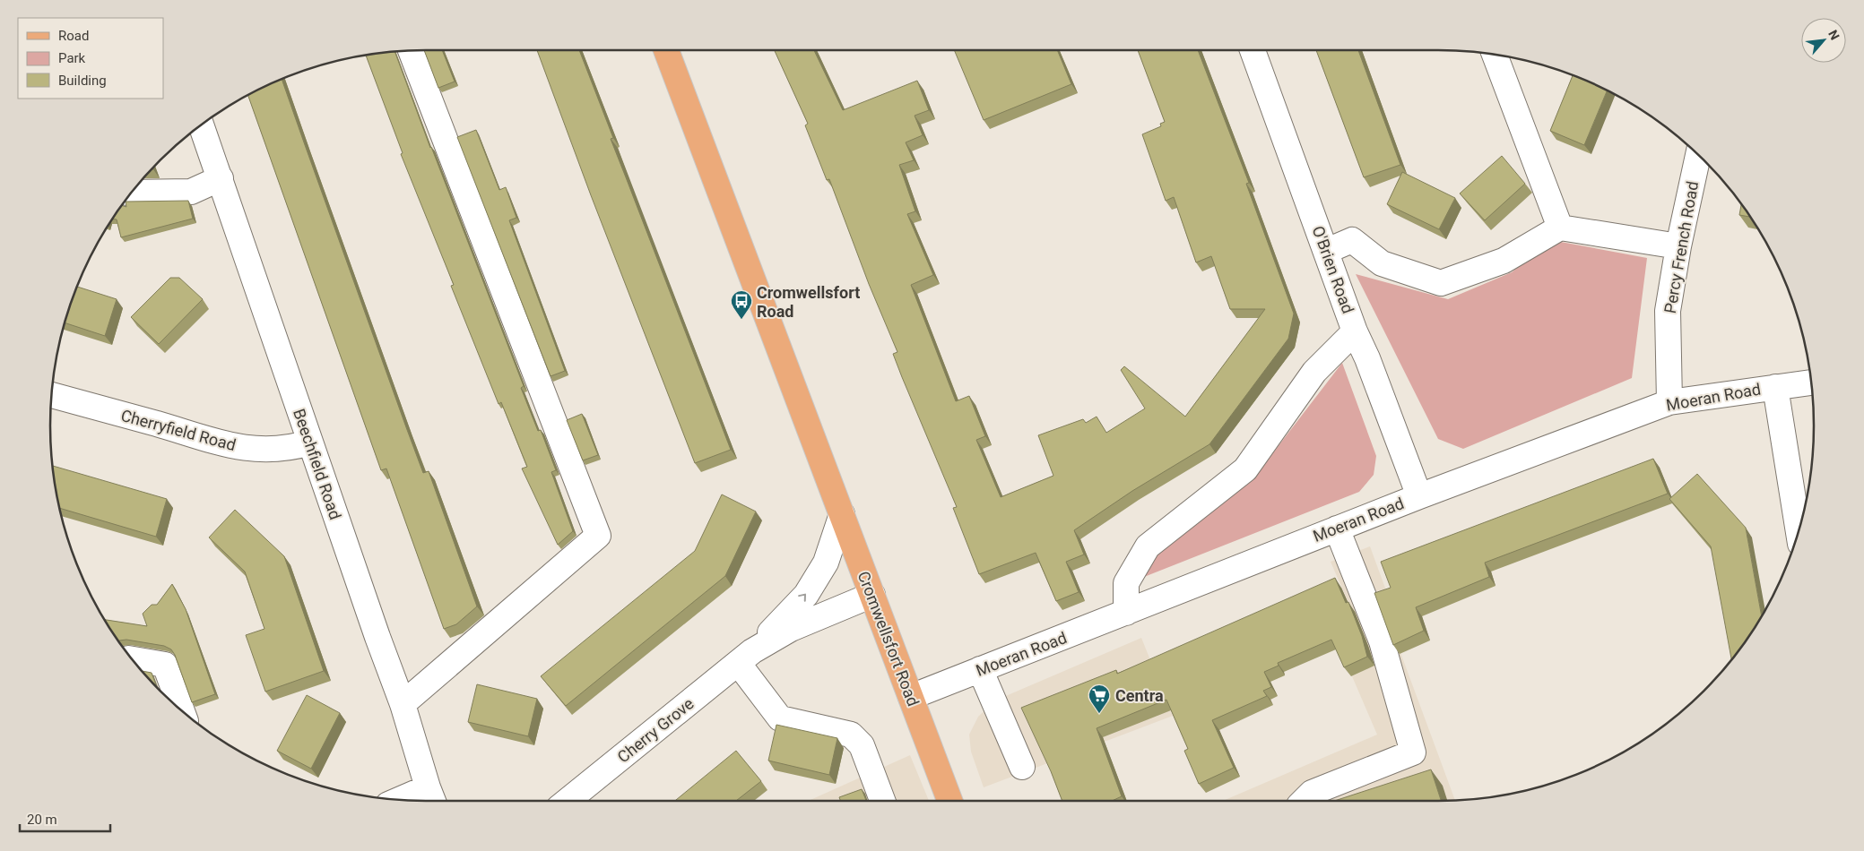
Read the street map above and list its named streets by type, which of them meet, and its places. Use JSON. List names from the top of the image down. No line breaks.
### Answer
{"streets":{"main road":["Cromwellsfort Road"],"street":["Percy French Road","O'Brien Road","Moeran Road","Cherryfield Road","Beechfield Road","Cherry Grove"]},"crossings":[["Percy French Road","Moeran Road"],["O'Brien Road","Moeran Road"],["Moeran Road","Cromwellsfort Road"],["Cherryfield Road","Beechfield Road"],["Cromwellsfort Road","Cherry Grove"]],"places":{"bus stop":["Cromwellsfort Road"],"supermarket":["Centra"]},"legend":["Road","Park","Building"],"scale_bar":"20 m","north":"top right"}
